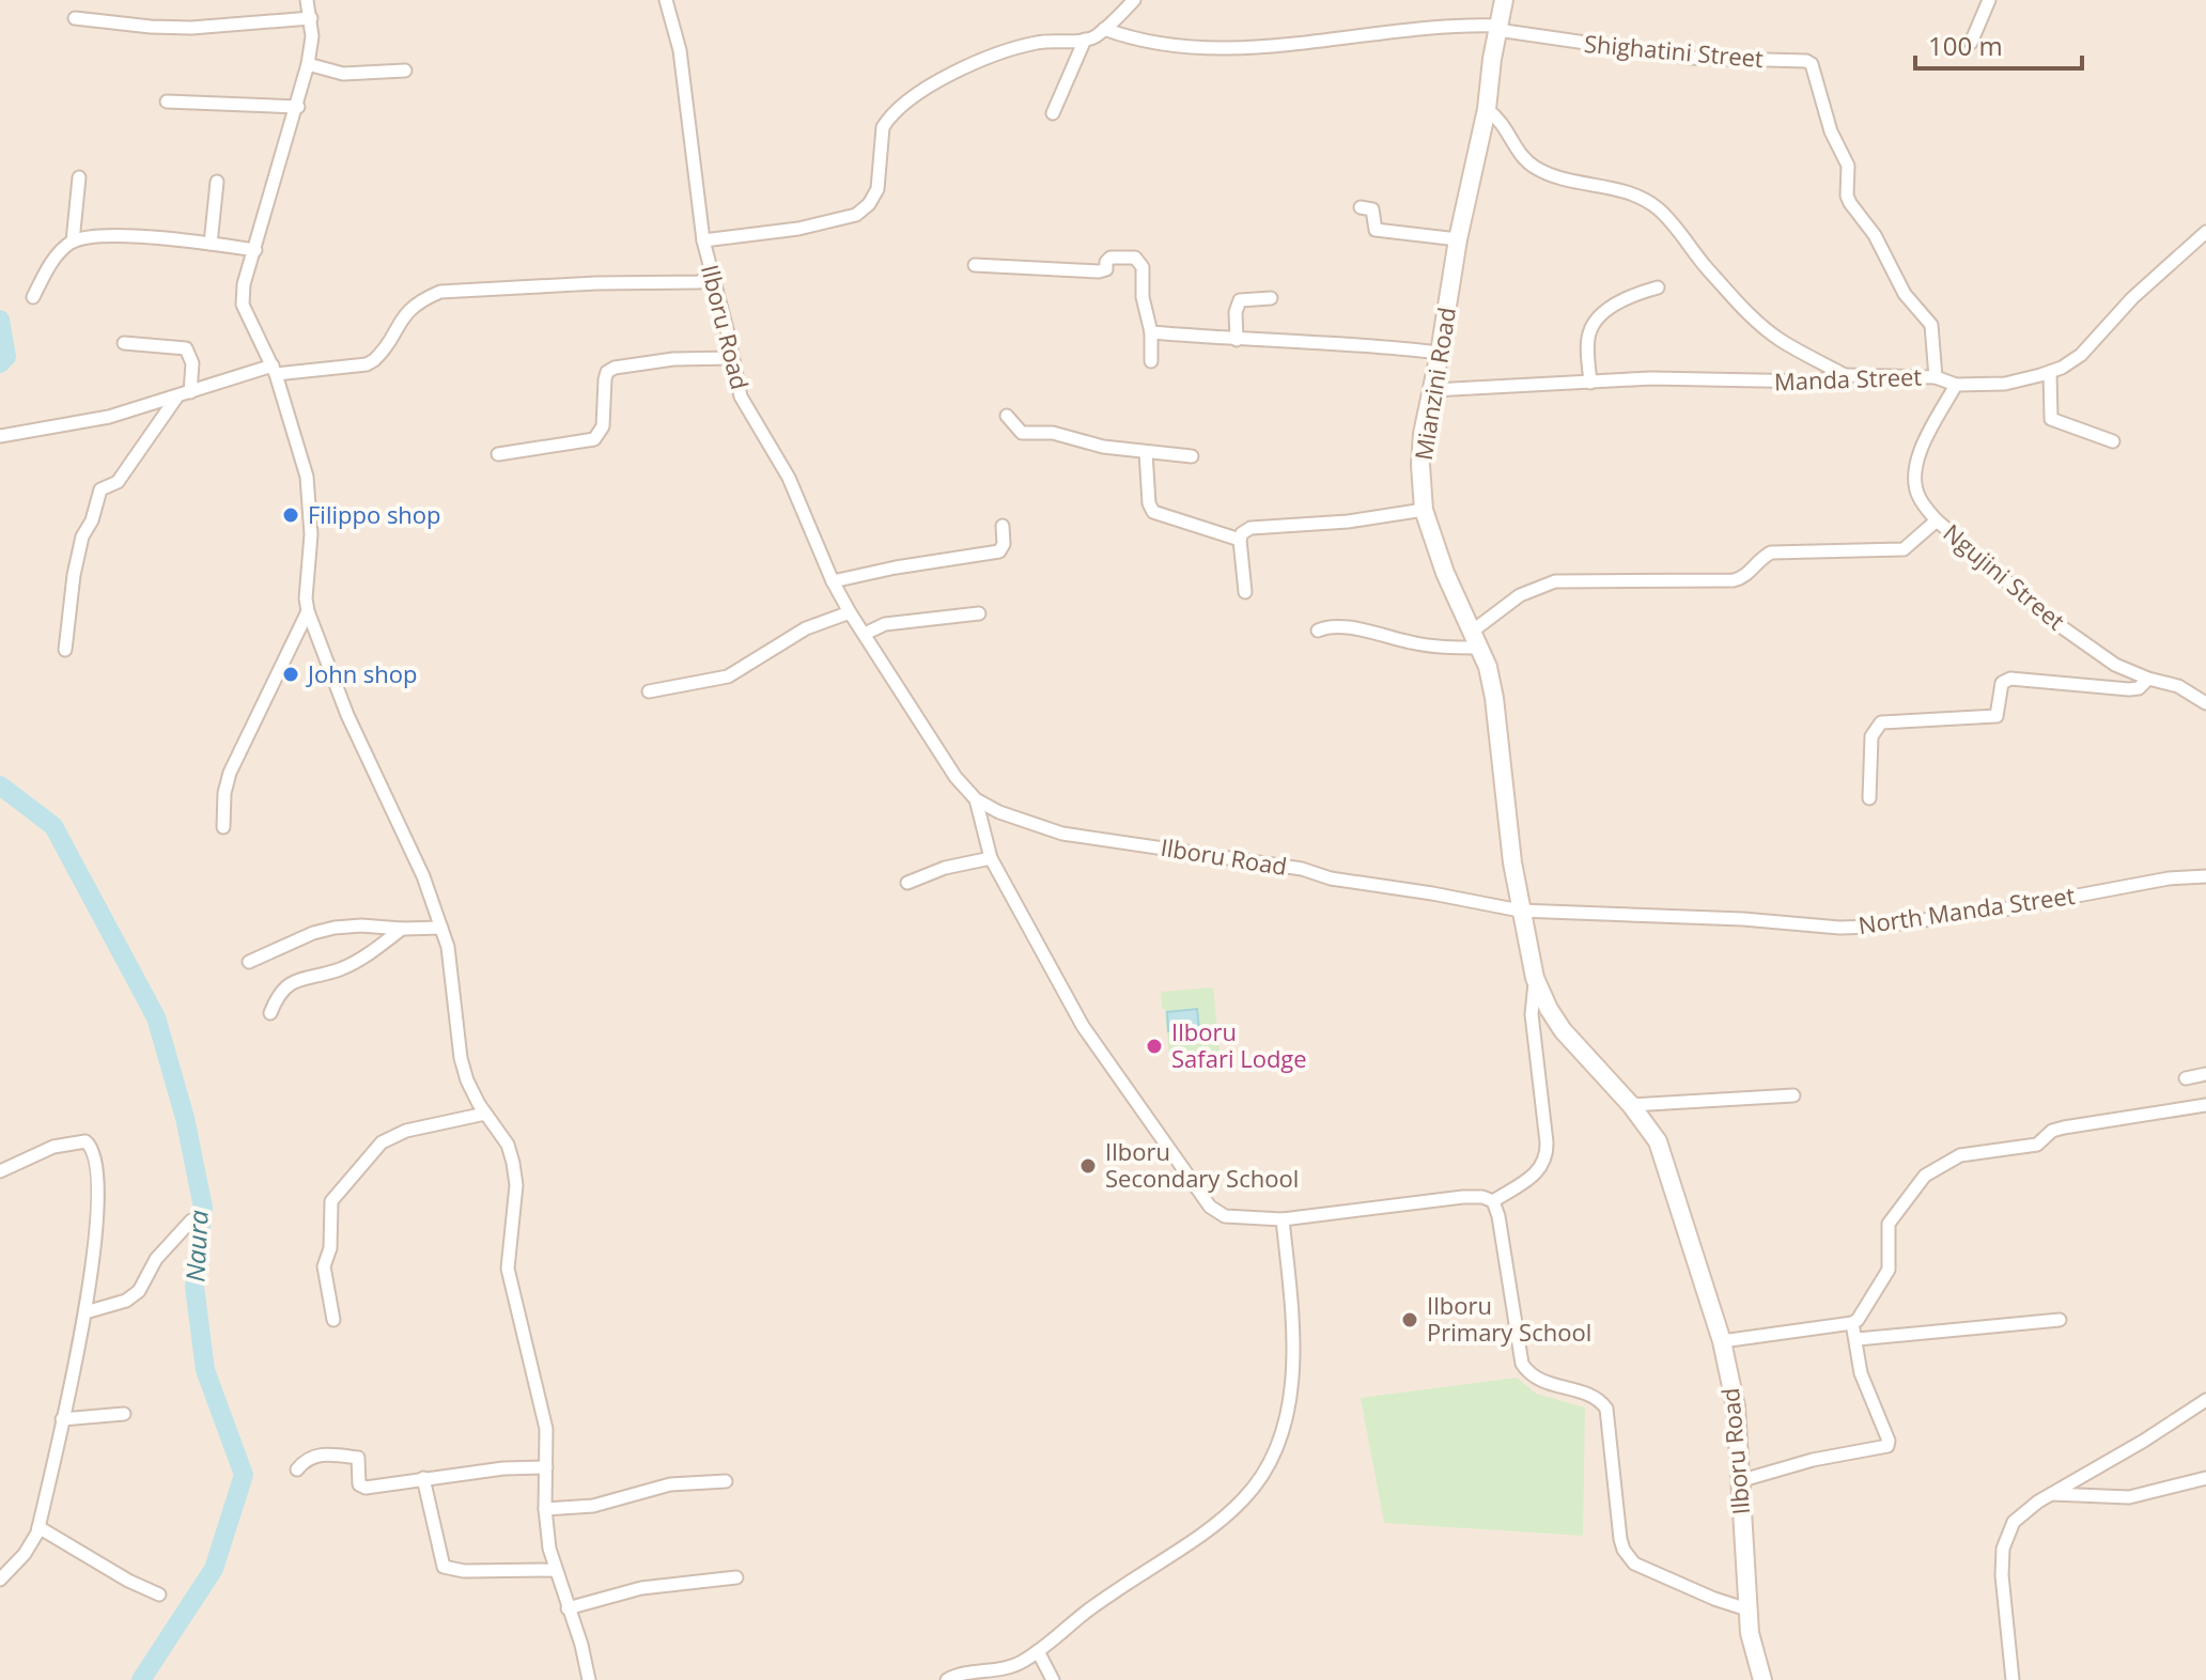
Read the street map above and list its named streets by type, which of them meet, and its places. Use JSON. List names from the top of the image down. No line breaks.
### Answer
{"streets":{"street":["Shighatini Street","Ilboru Road","Manda Street","Mianzini Road","Ngujini Street","North Manda Street"]},"crossings":[["Shighatini Street","Manda Street"],["Shighatini Street","Mianzini Road"],["Ilboru Road","Mianzini Road"],["Ilboru Road","North Manda Street"],["Manda Street","Mianzini Road"],["Manda Street","Ngujini Street"],["Mianzini Road","North Manda Street"]],"water":["Naura"],"places":["Filippo shop","John shop","Ilboru Safari Lodge","Ilboru Secondary School","Ilboru Primary School"],"scale_bar":"100 m"}
